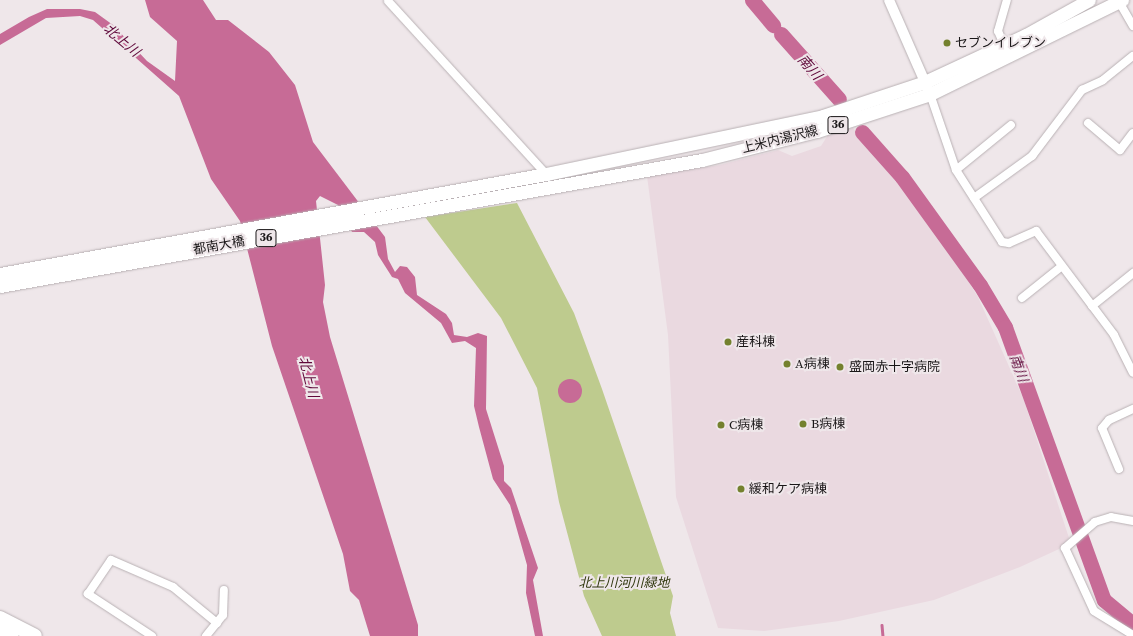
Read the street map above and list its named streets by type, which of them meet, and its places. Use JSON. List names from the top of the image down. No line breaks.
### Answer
{"streets":{"main road":["36","上米内湯沢線","都南大橋"]},"crossings":[["上米内湯沢線","都南大橋"]],"water":["北上川","南川"],"parks":["北上川河川緑地"],"places":["セブンイレブン","産科棟","A病棟","盛岡赤十字病院","B病棟","C病棟","緩和ケア病棟"]}
